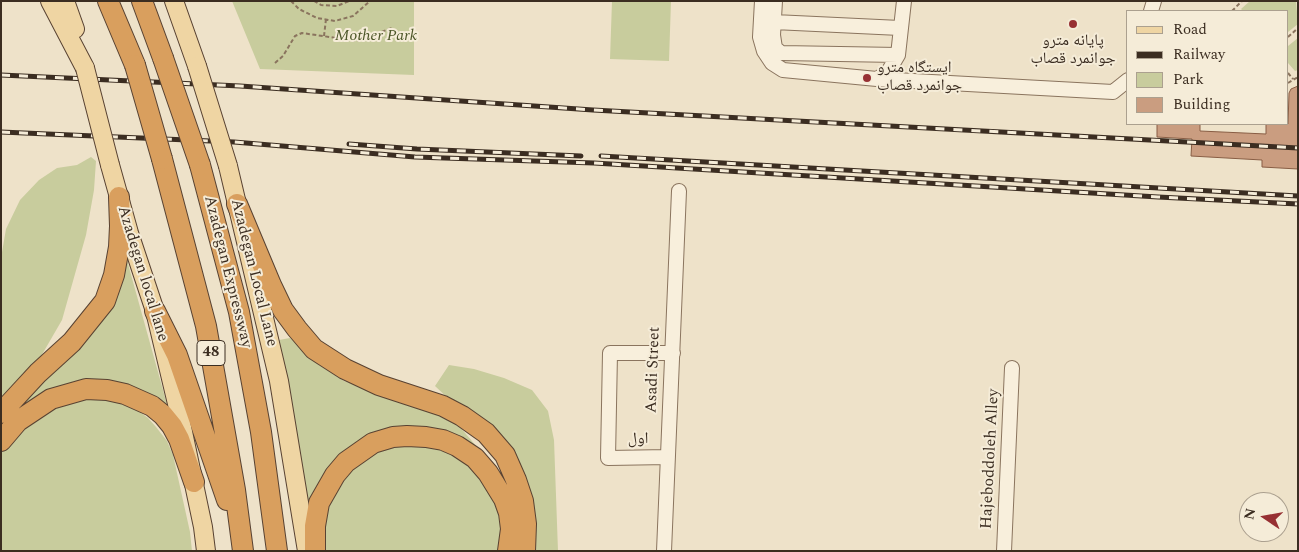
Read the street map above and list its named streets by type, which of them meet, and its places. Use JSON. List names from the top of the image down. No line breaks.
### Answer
{"streets":{"highway":["Azadegan Expressway","48"],"main road":["Azadegan Local Lane","Azadegan local lane"],"street":["Asadi Street","اول","Hajeboddoleh Alley"]},"crossings":[["Asadi Street","اول"]],"parks":["Mother Park"],"places":["پایانه مترو جوانمرد قصاب","ایستگاه مترو جوانمرد قصاب"],"legend":["Road","Railway","Park","Building"],"north":"left"}
